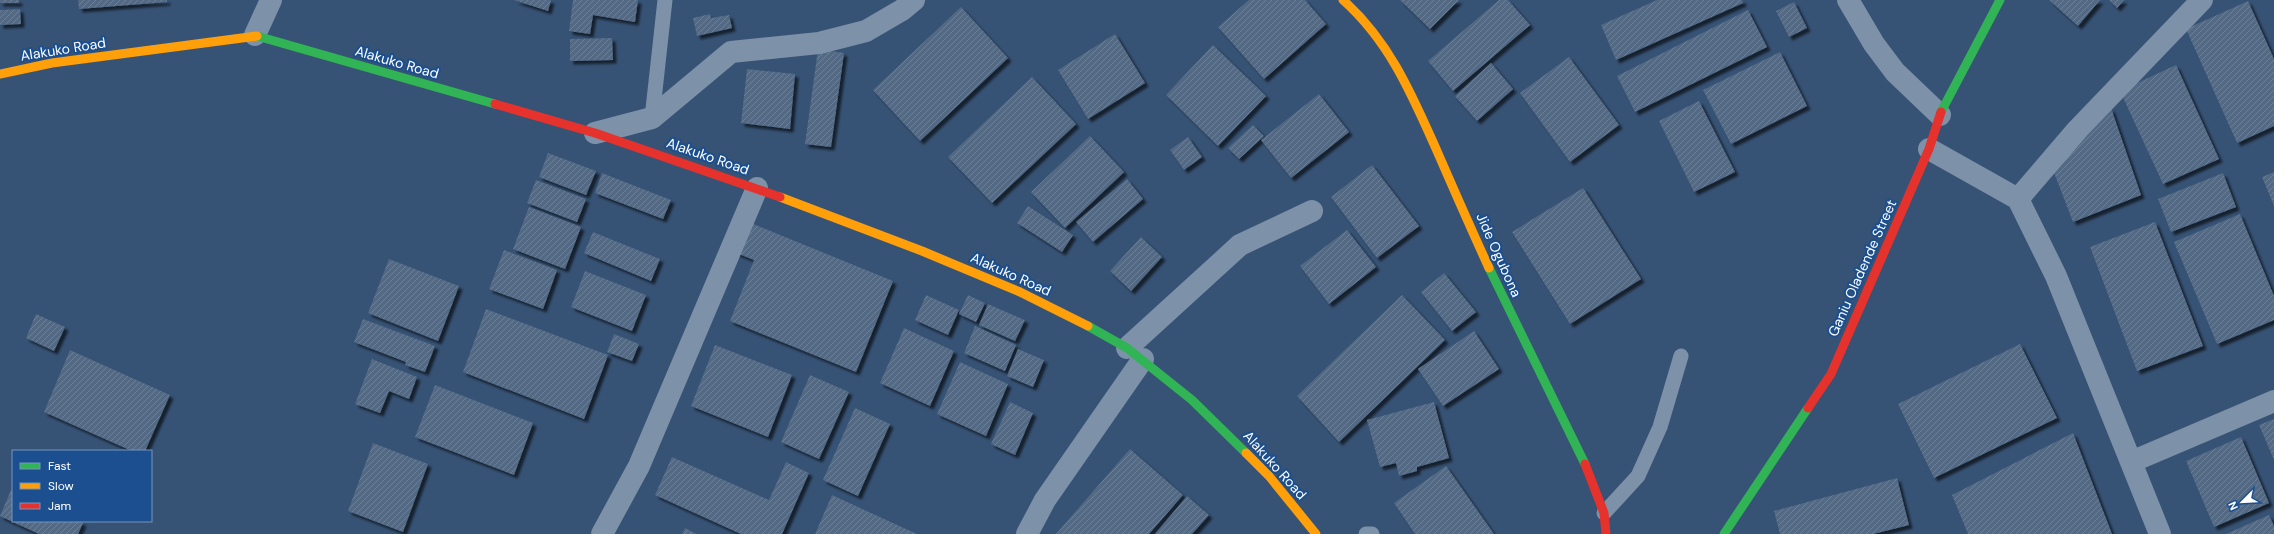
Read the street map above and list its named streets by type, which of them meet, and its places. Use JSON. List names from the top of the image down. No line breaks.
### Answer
{"streets":{"main road":["Alakuko Road","Jide Ogubona","Ganiu Oladende Street"]},"legend":["Fast","Slow","Jam"],"north":"bottom left"}
